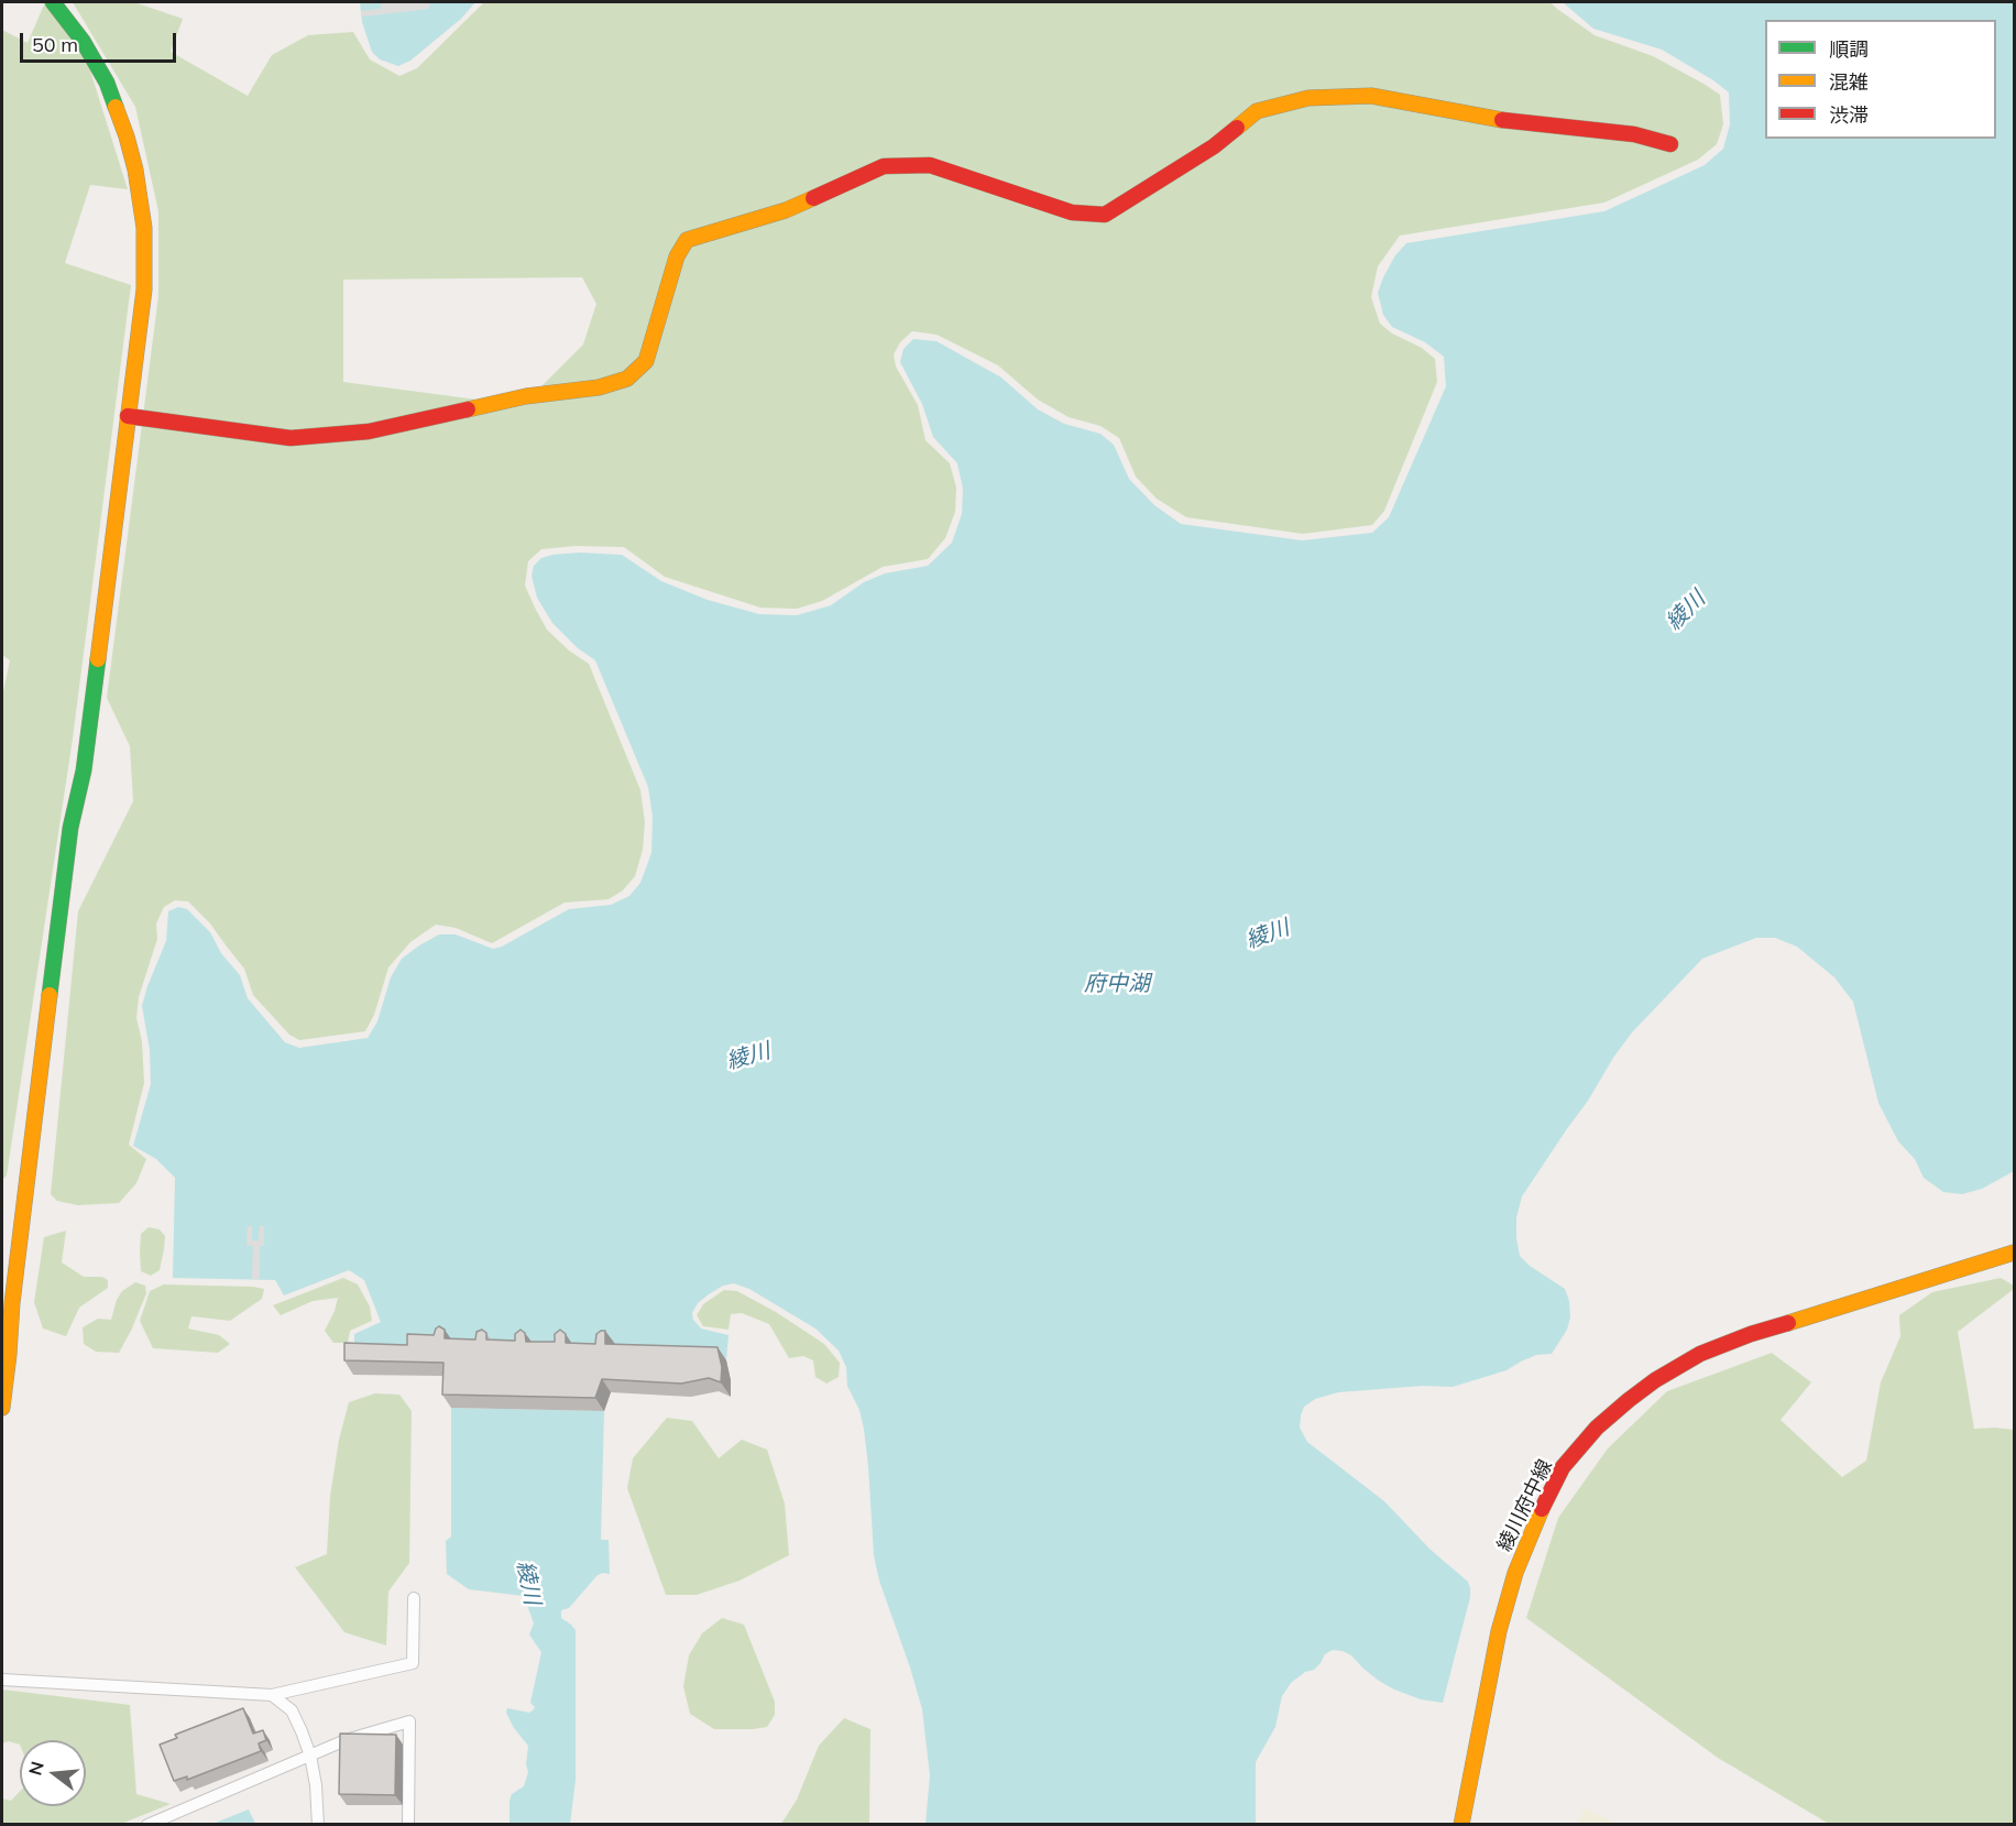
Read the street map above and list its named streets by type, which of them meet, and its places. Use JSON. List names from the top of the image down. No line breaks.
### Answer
{"streets":{"street":["綾川府中線"]},"water":["綾川","府中湖"],"legend":["順調","混雑","渋滞"],"scale_bar":"50 m","north":"left"}
